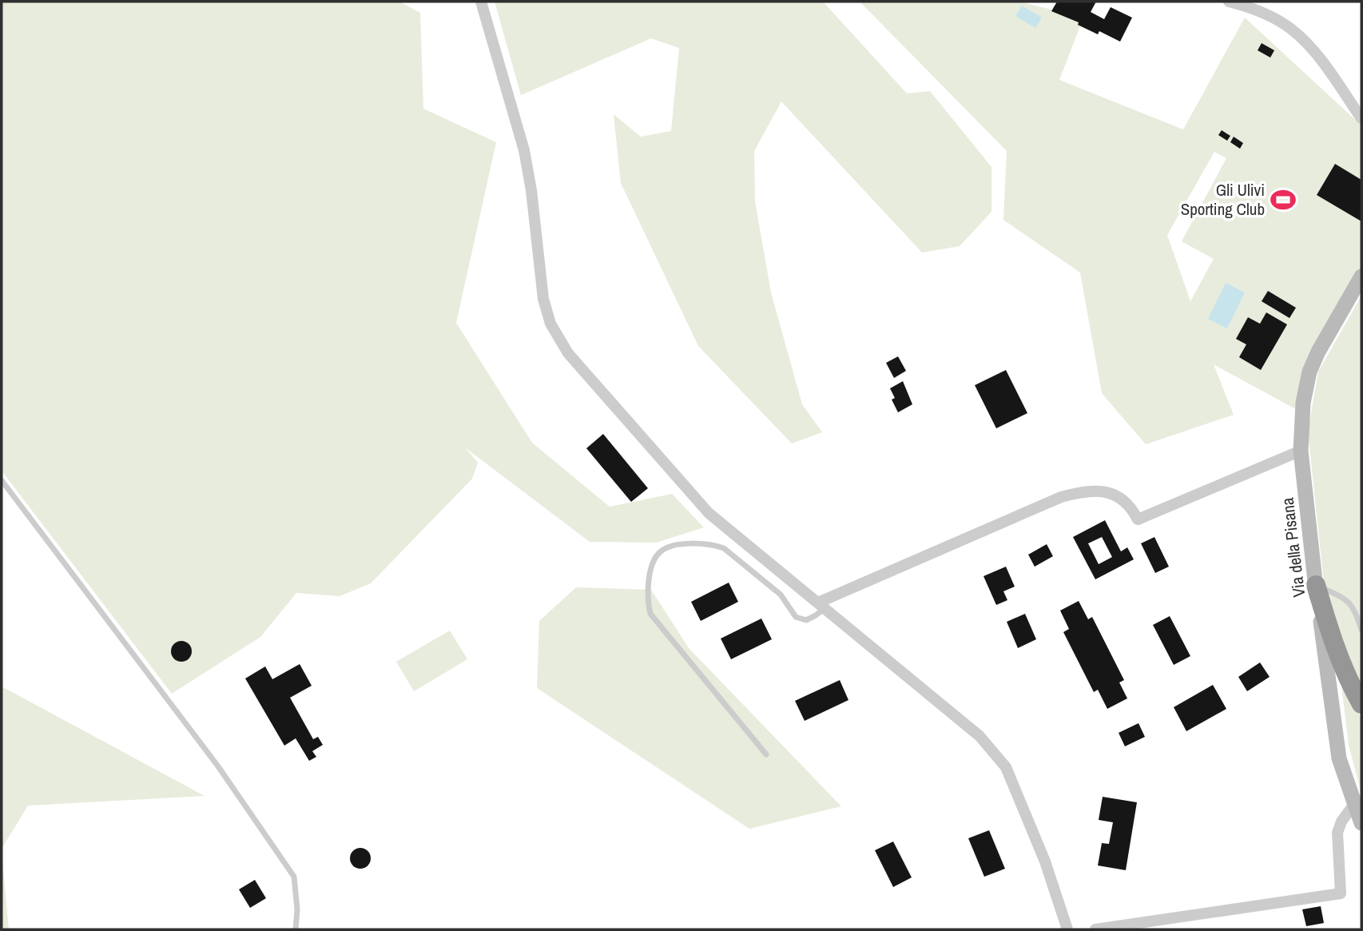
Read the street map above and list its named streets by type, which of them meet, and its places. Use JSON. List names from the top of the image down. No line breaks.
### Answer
{"streets":{"main road":["Via della Pisana"]},"places":{"sports":["Gli Ulivi Sporting Club"]}}
